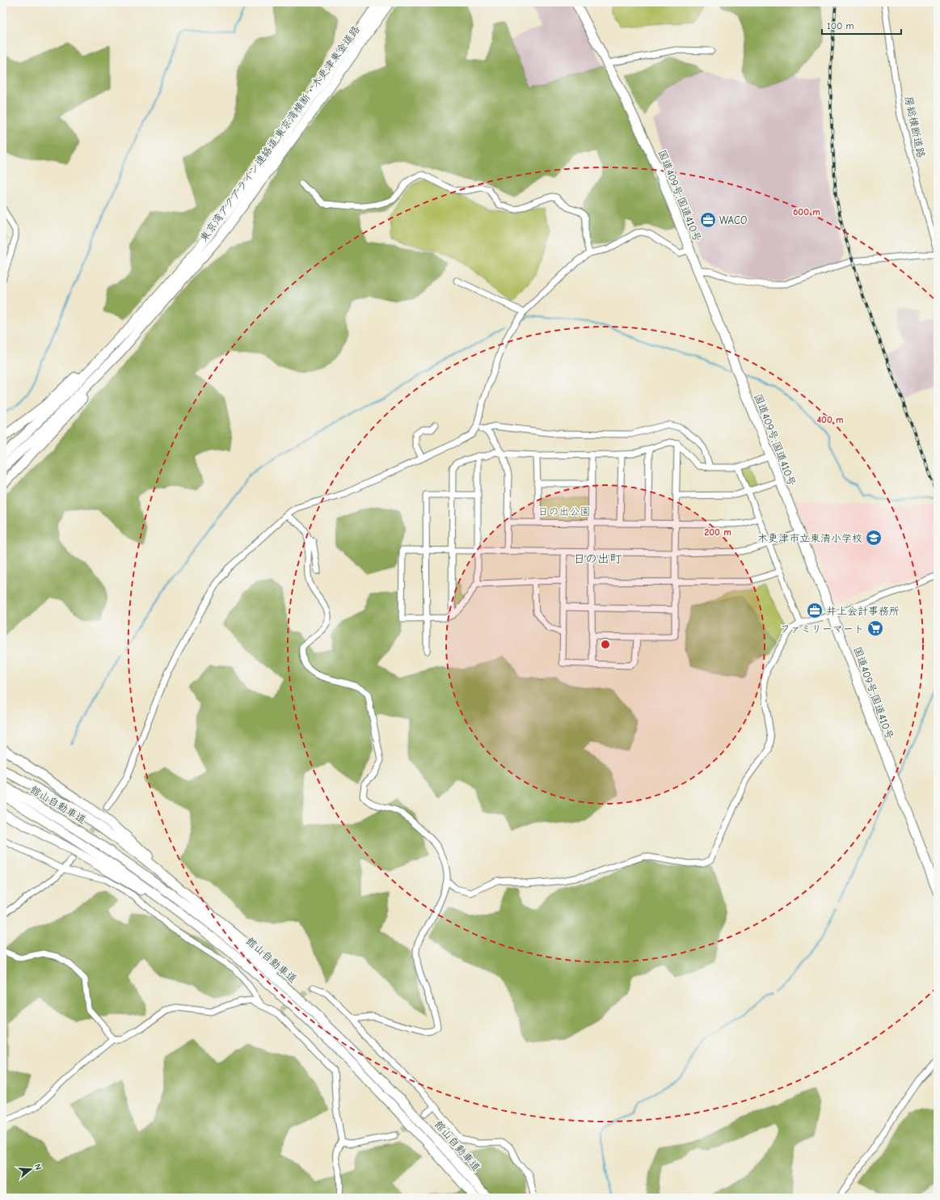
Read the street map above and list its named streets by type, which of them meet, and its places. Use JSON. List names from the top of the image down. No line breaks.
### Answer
{"streets":{"highway":["東京湾アクアライン連絡道;東京湾横断・木更津東金道路","国道409号;国道410号","館山自動車道"],"street":["房総横断道路"]},"districts":["日の出町"],"parks":["日の出公園"],"places":{"office":["WACO","井上会計事務所"],"school or university":["木更津市立東清小学校"],"supermarket":["ファミリーマート"]},"scale_bar":"100 m","north":"right","rings":["600 m","400 m","200 m"]}
